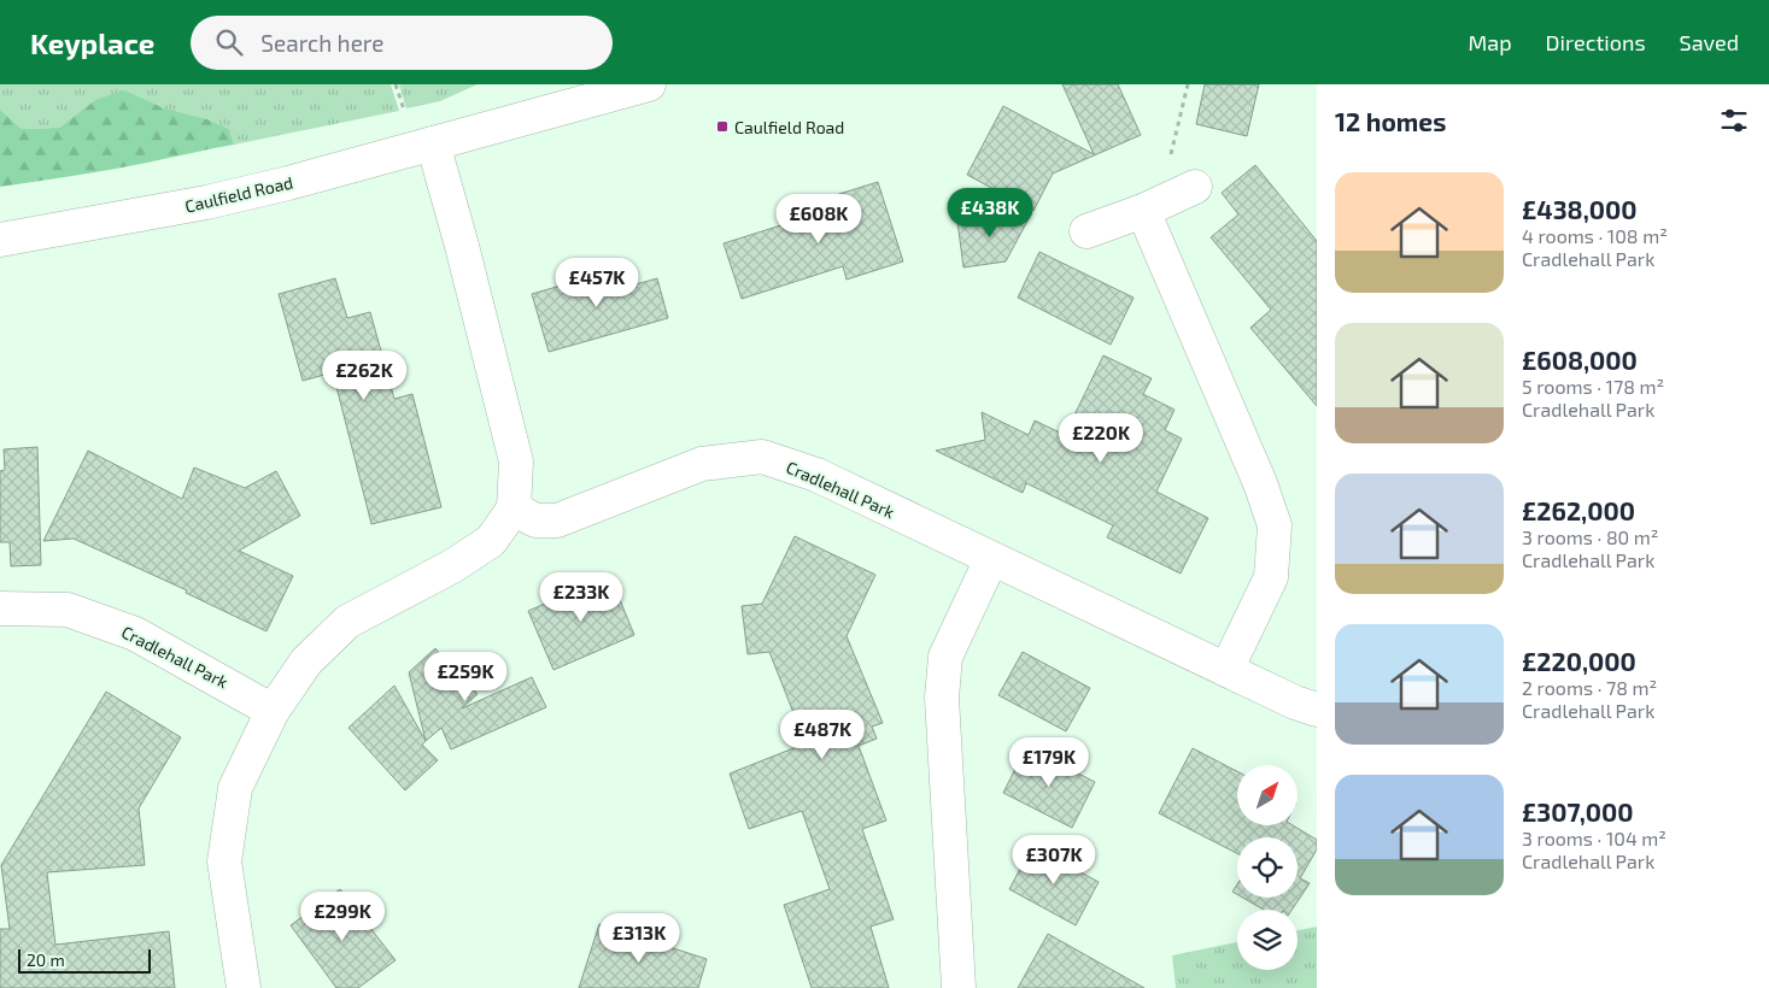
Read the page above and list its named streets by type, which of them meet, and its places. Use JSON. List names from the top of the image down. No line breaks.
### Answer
{"streets":{"street":["Caulfield Road","Cradlehall Park"]},"places":{"transit":["Caulfield Road"]},"scale_bar":"20 m","north":"top right","page":{"header":"Keyplace","search":"Search here","nav":["Map","Directions","Saved"],"heading":"12 homes","list":[{"name":"£438,000","note":"4 rooms · 108 m² · Cradlehall Park"},{"name":"£608,000","note":"5 rooms · 178 m² · Cradlehall Park"},{"name":"£262,000","note":"3 rooms · 80 m² · Cradlehall Park"},{"name":"£220,000","note":"2 rooms · 78 m² · Cradlehall Park"},{"name":"£307,000","note":"3 rooms · 104 m² · Cradlehall Park"}],"price":["£438K","£608K","£457K","£262K","£220K","£233K","£259K","£487K","£179K","£307K","£299K","£313K"],"scale":"20 m"}}
